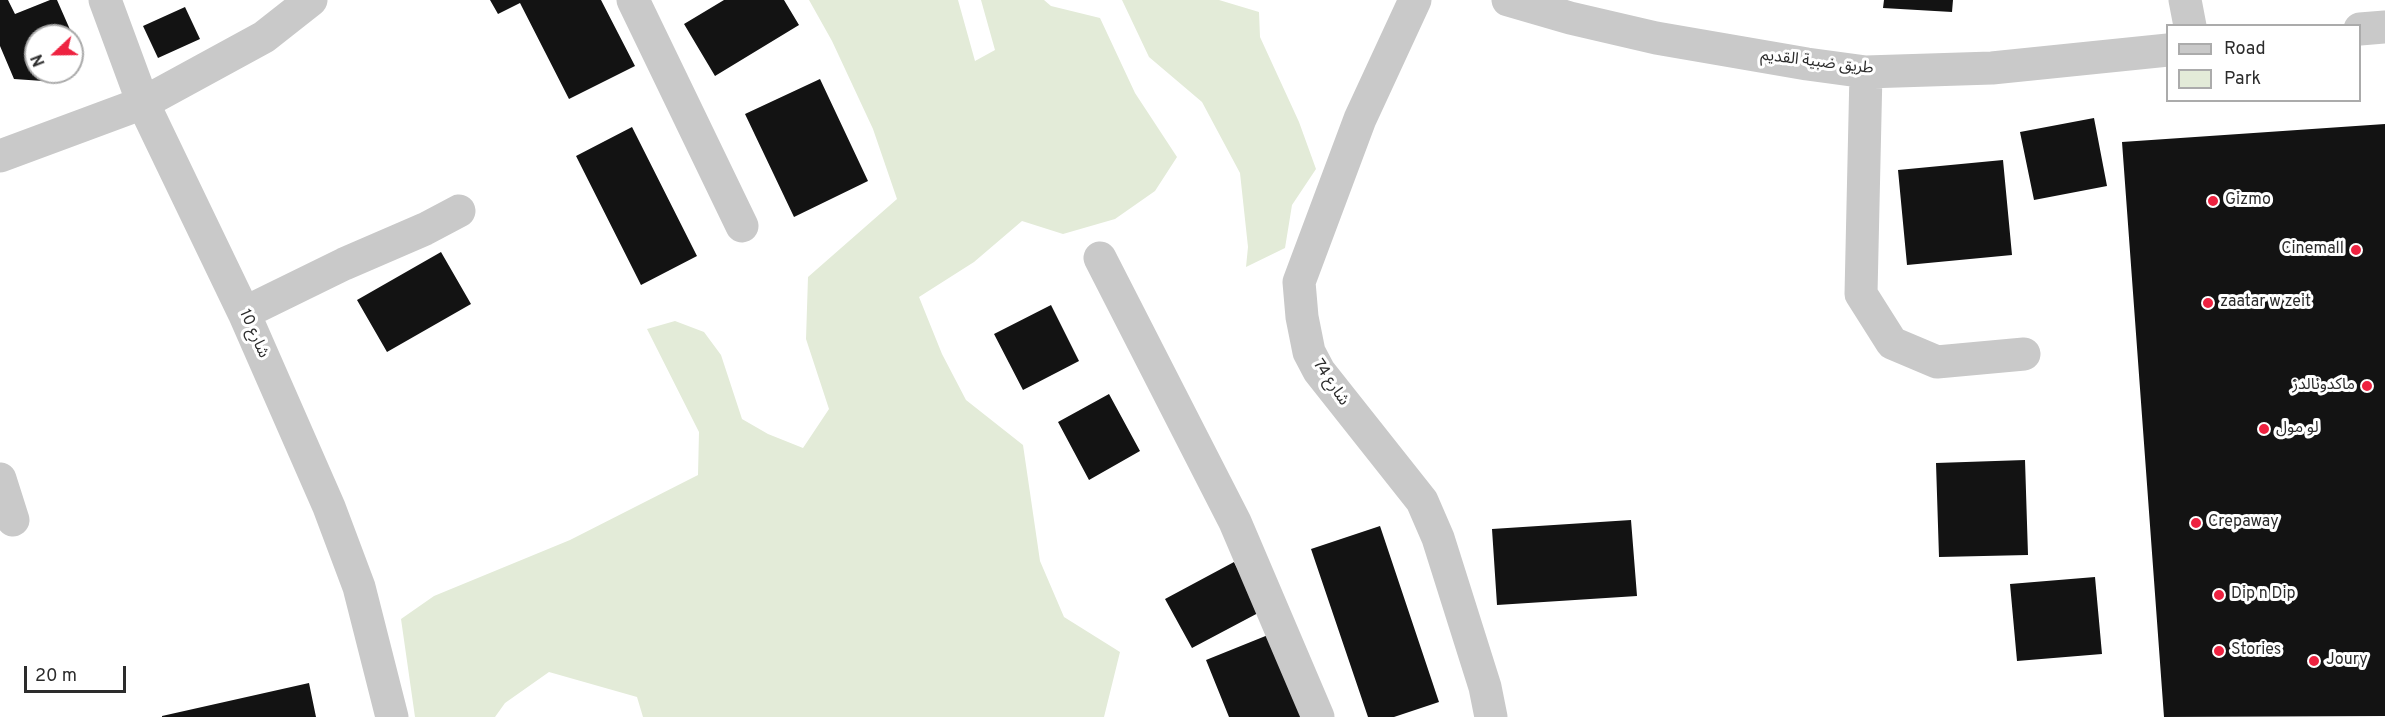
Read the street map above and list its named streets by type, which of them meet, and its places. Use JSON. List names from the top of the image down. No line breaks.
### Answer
{"streets":{"street":["طريق ضبية القديم","شارع 10","شارع 74"]},"places":["Gizmo","Cinemall","zaatar w zeit","ماكدونالدز","لو مول","Crepaway","Dip n Dip","Stories","Joury"],"legend":["Road","Park"],"scale_bar":"20 m","north":"left"}
